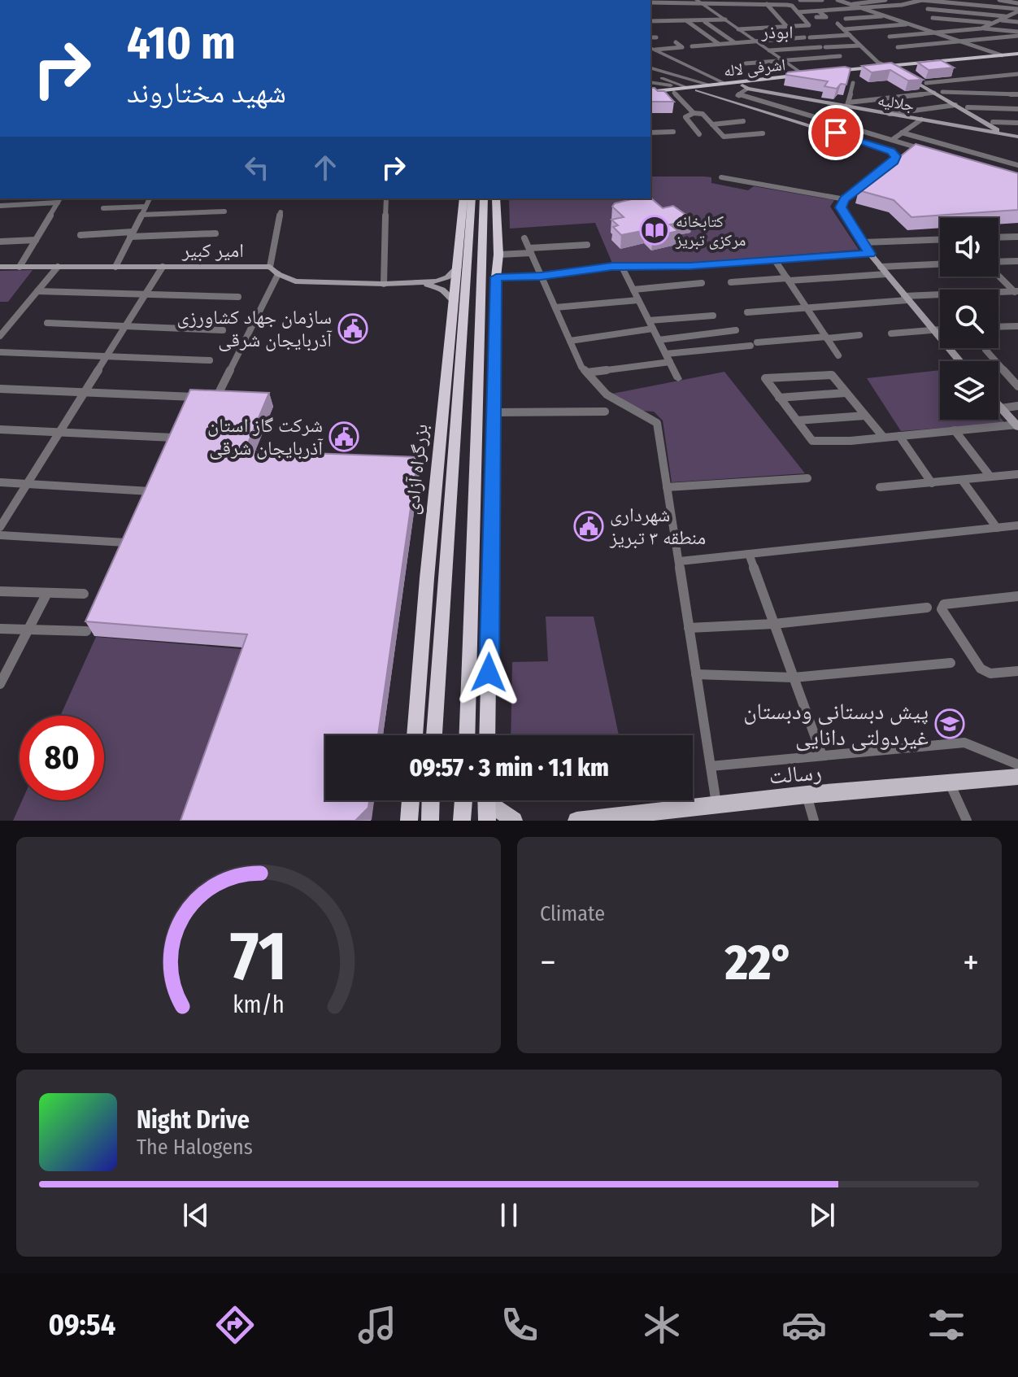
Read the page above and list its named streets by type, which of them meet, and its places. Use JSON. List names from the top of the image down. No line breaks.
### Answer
{"streets":{"highway":["بزرگراه آزادی"],"main road":["اشرفی لاله","جلالیه","امیر کبیر","رسالت"]},"crossings":[["اشرفی لاله","جلالیه"]],"districts":["ابوذر"],"places":{"library":["کتابخانه مرکزى تبریز"],"public building":["سازمان جهاد کشاورزی آذربایجان شرقی","شرکت گاز استان آذربایجان شرقی","شهرداری منطقه ۳ تبریز"],"school or university":["پیش دبستانی ودبستان غیردولتی دانایی"]},"page":{"turn":["410 m","شهید مختاروند"],"limit":"80","trip":"09:57 · 3 min · 1.1 km","tile":"Climate","heat":["−","22°","+"],"song":["Night Drive","The Halogens"],"tabs":"09:54","gauge":["71","km/h"]}}
